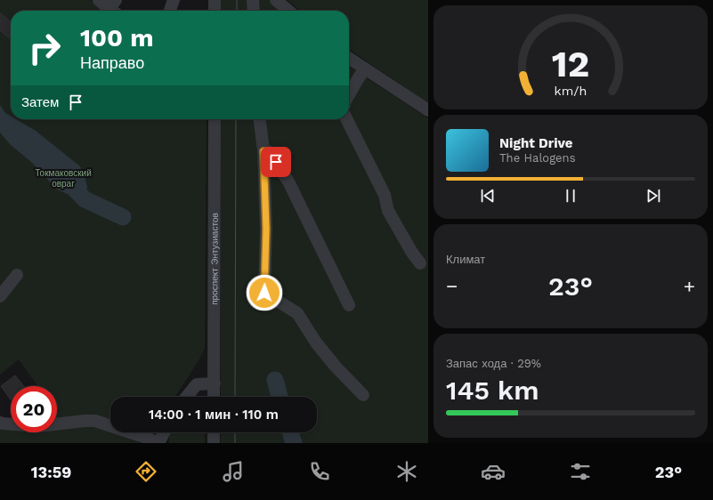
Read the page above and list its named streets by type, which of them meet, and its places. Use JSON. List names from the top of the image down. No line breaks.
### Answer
{"streets":{"street":["проспект Энтузиастов"]},"parks":["Токмаковский овраг"],"page":{"turn":["100 m","Направо"],"then":"Затем","song":["Night Drive","The Halogens"],"tile":["Климат",["Запас хода · 29%","145 km"]],"heat":["−","23°","+"],"limit":"20","trip":"14:00 · 1 мин · 110 m","tabs":["13:59","23°"],"gauge":["12","km/h"]}}
